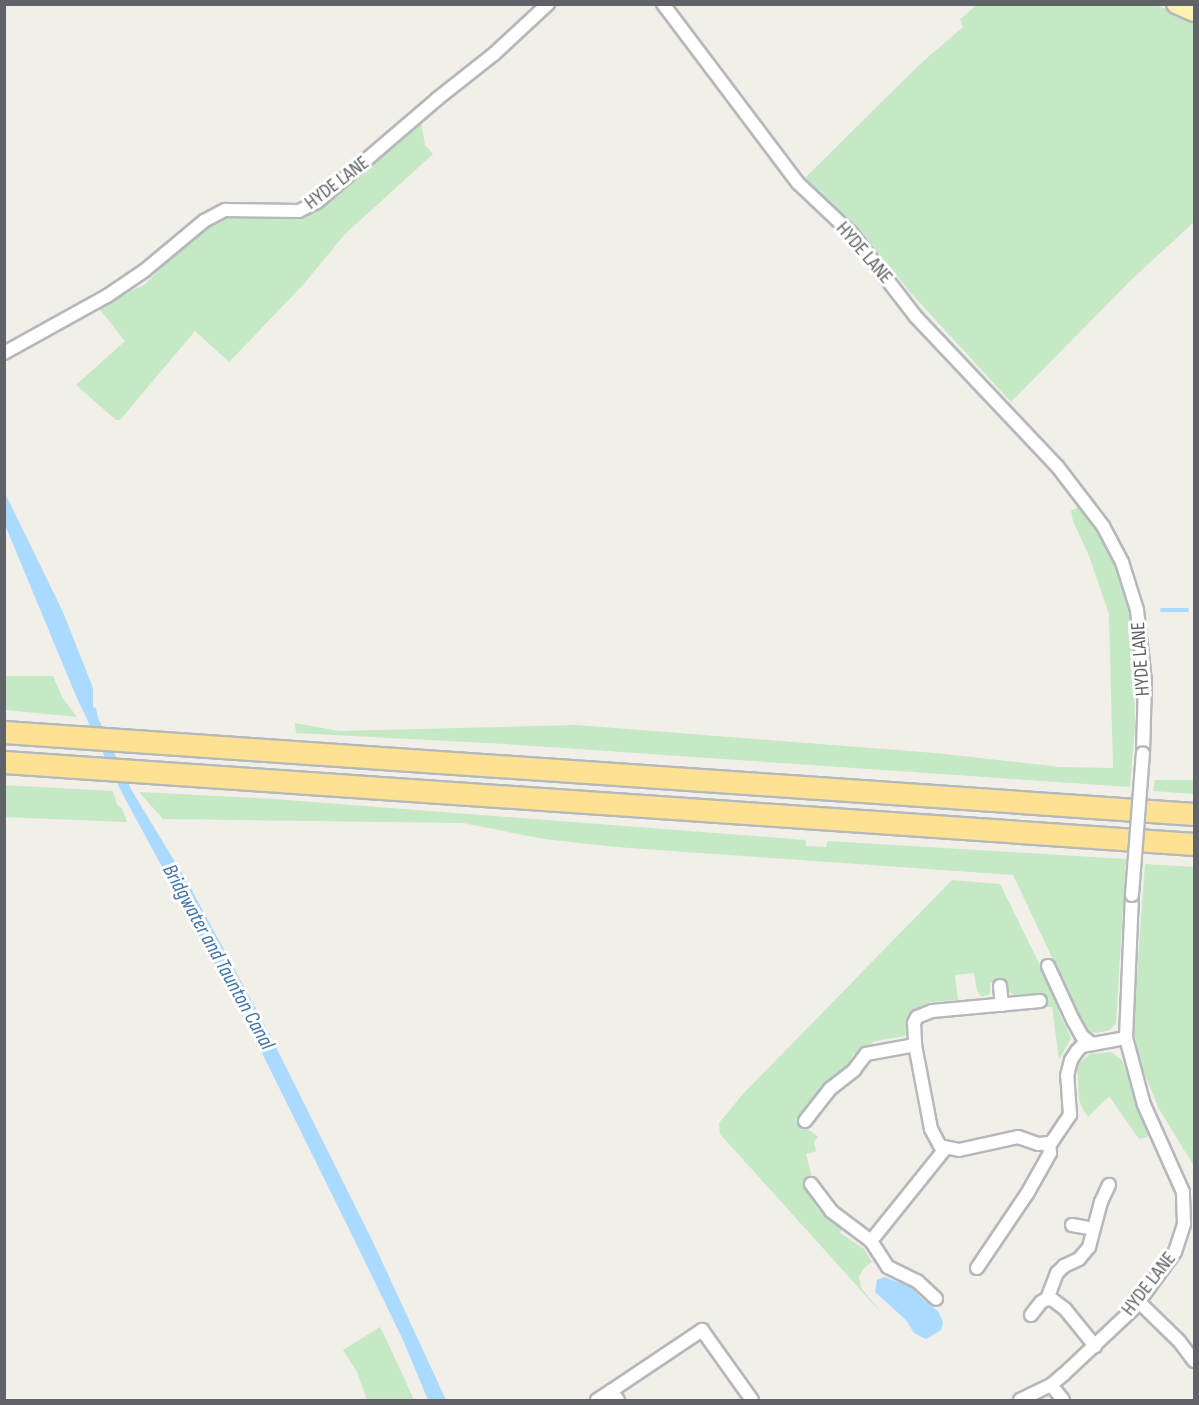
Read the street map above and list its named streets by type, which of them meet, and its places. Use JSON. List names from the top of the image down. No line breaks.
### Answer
{"streets":{"street":["HYDE LANE"]},"water":["Bridgwater and Taunton Canal"]}
